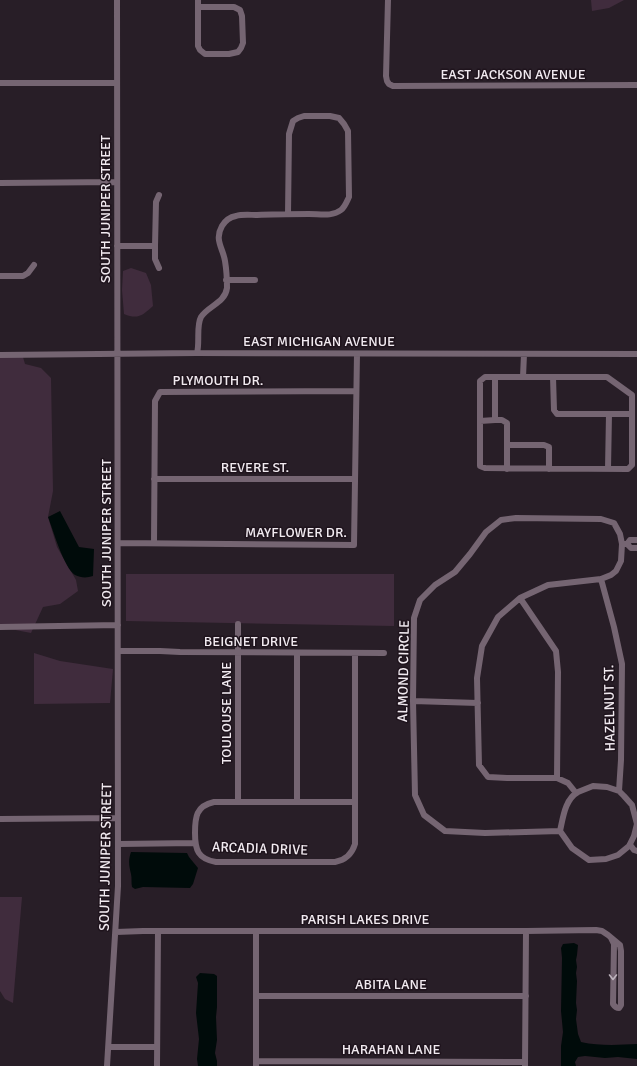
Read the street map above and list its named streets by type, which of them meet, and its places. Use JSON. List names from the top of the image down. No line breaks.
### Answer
{"streets":{"street":["EAST JACKSON AVENUE","SOUTH JUNIPER STREET","EAST MICHIGAN AVENUE","PLYMOUTH DR.","REVERE ST.","MAYFLOWER DR.","BEIGNET DRIVE","ALMOND CIRCLE","HAZELNUT ST.","TOULOUSE LANE","ARCADIA DRIVE","PARISH LAKES DRIVE","ABITA LANE","HARAHAN LANE"]},"crossings":[["SOUTH JUNIPER STREET","EAST MICHIGAN AVENUE"],["SOUTH JUNIPER STREET","MAYFLOWER DR."],["SOUTH JUNIPER STREET","BEIGNET DRIVE"],["SOUTH JUNIPER STREET","PARISH LAKES DRIVE"],["EAST MICHIGAN AVENUE","MAYFLOWER DR."],["PLYMOUTH DR.","REVERE ST."],["PLYMOUTH DR.","MAYFLOWER DR."],["REVERE ST.","MAYFLOWER DR."],["BEIGNET DRIVE","TOULOUSE LANE"],["BEIGNET DRIVE","ARCADIA DRIVE"],["ALMOND CIRCLE","HAZELNUT ST."],["TOULOUSE LANE","ARCADIA DRIVE"]]}
